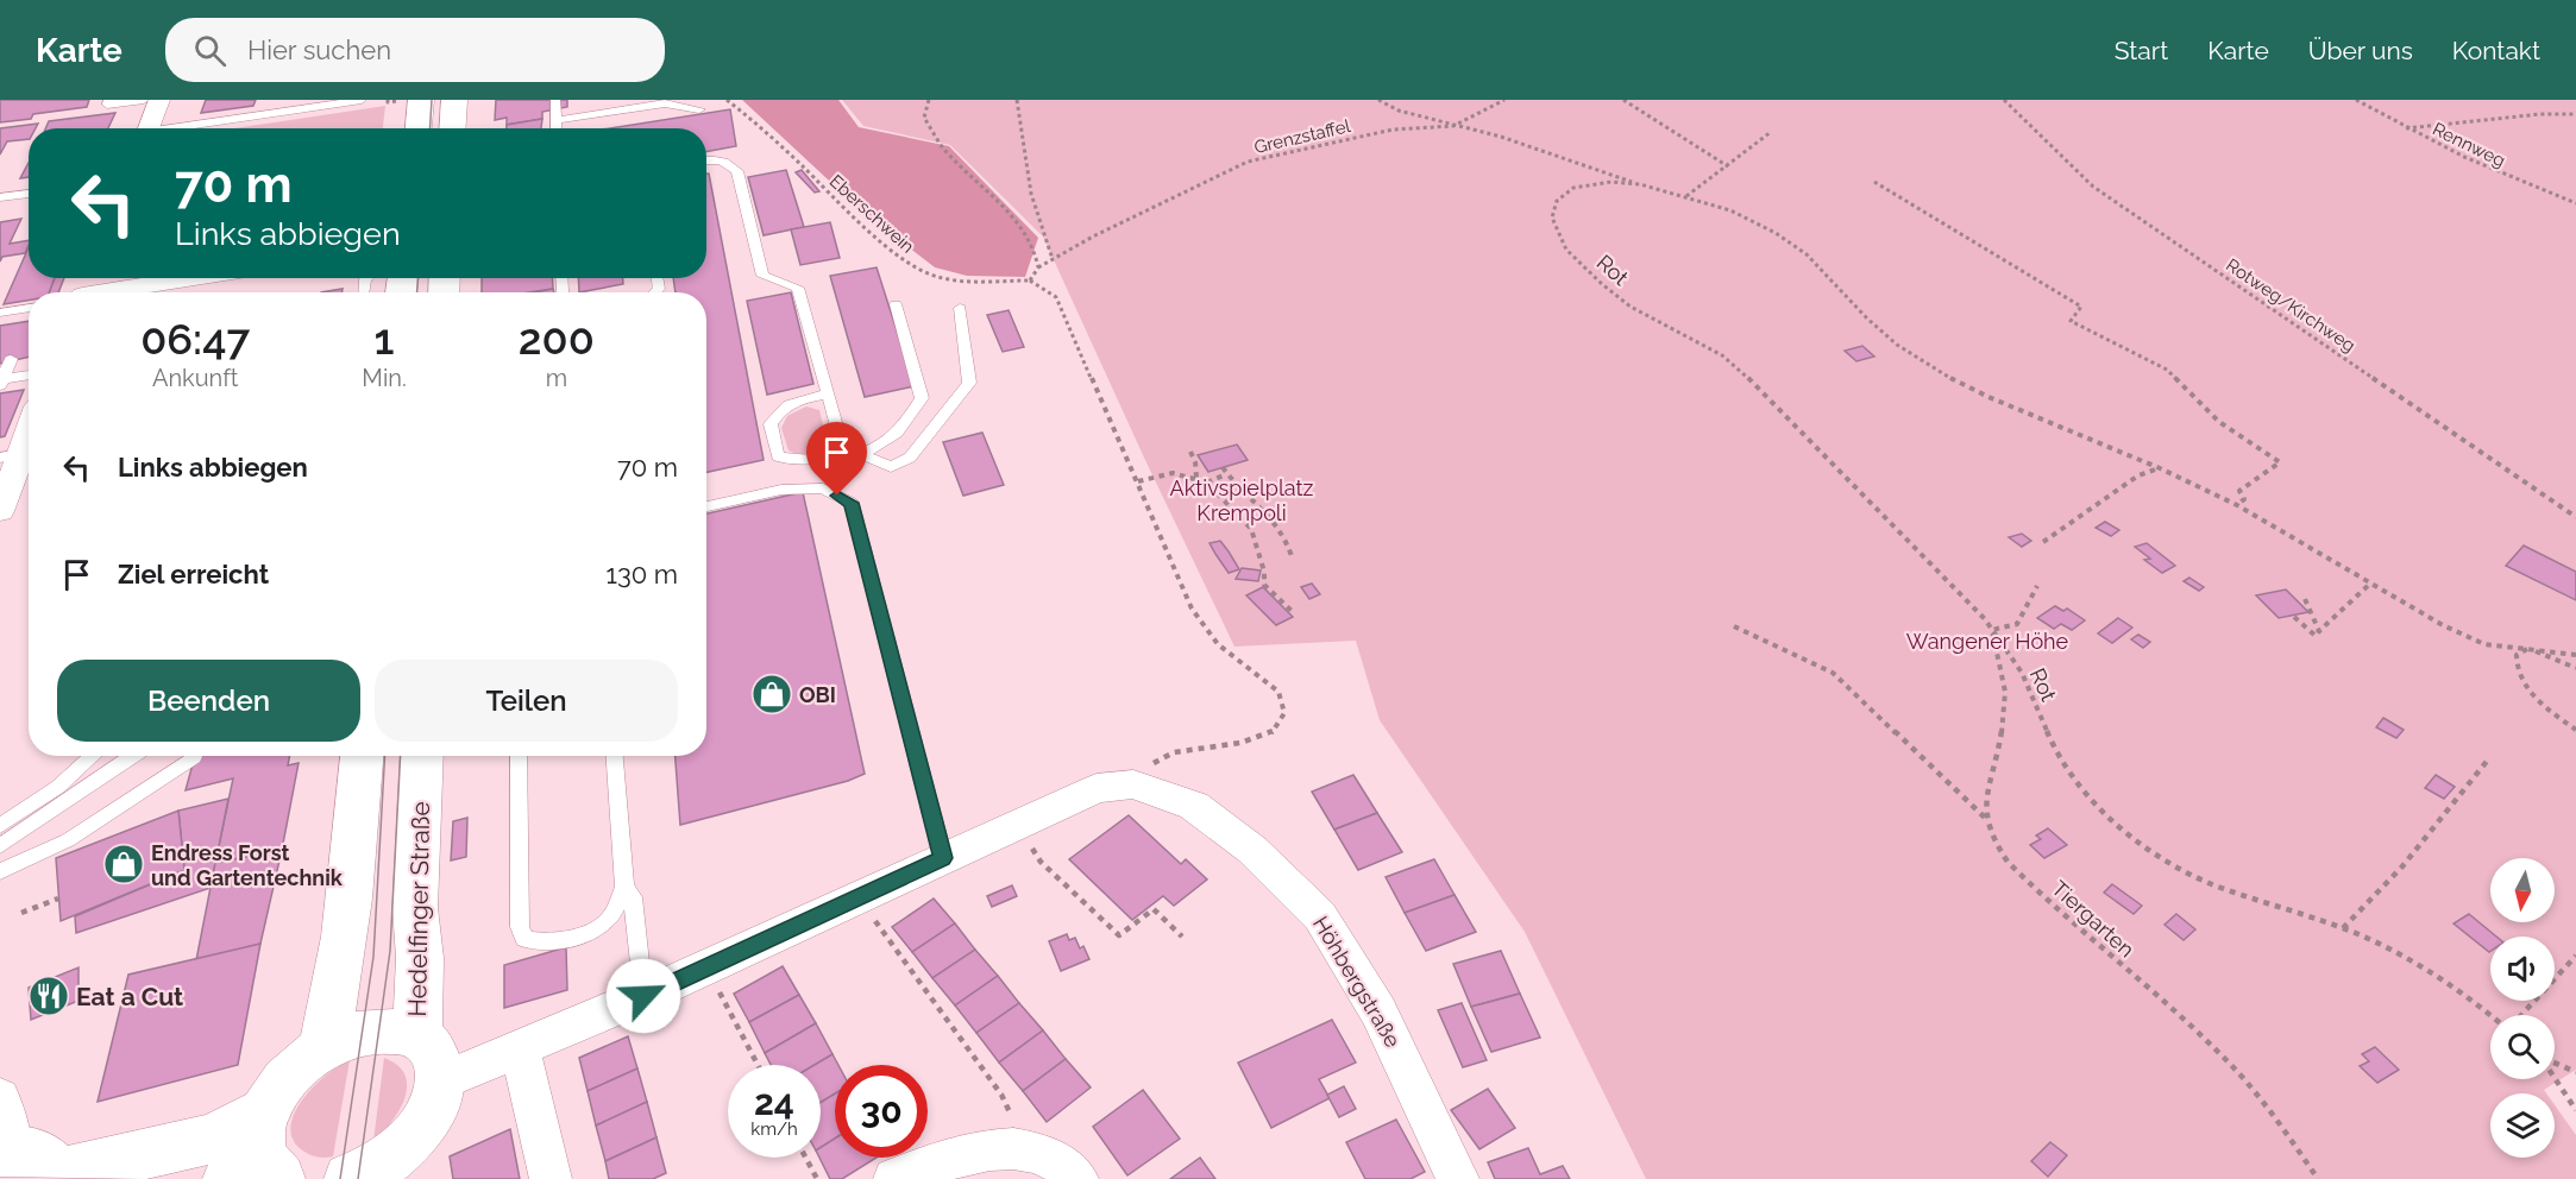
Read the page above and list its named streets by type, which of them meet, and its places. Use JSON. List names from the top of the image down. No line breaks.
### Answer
{"streets":{"street":["Hedelfinger Straße","Höhbergstraße"],"path":["Grenzstaffel","Rennweg","Eberschwein","Rot","Rotweg/Kirchweg","Tiergarten"]},"parks":["Aktivspielplatz Krempoli","Wangener Höhe"],"places":{"shop":["OBI","Endress Forst und Gartentechnik"],"restaurant":["Eat a Cut"]},"north":"bottom","page":{"header":"Karte","search":"Hier suchen","nav":["Start","Karte","Über uns","Kontakt"],"turn":["70 m","Links abbiegen"],"eta":["06:47","Ankunft","1","Min.","200","m"],"list":[{"name":"Links abbiegen","value":"70 m"},{"name":"Ziel erreicht","value":"130 m"}],"buttons":["Beenden","Teilen"],"speed":"24 km/h","limit":"30"}}
